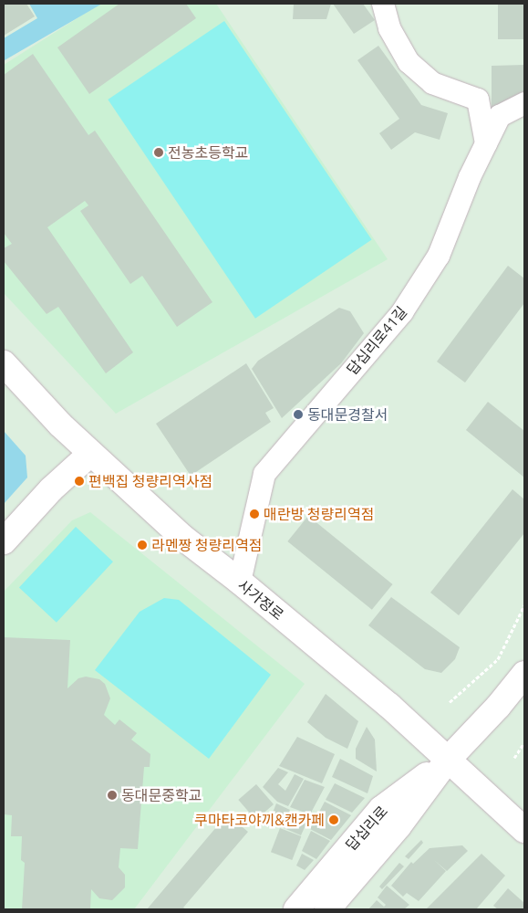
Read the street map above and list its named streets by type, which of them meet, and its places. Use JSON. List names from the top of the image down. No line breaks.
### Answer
{"streets":{"main road":["사가정로","답십리로"],"street":["답십리로41길"]},"crossings":[["답십리로41길","사가정로"],["사가정로","답십리로"]],"places":["전농초등학교","동대문경찰서","편백집 청량리역사점","매란방 청량리역점","라멘짱 청량리역점","동대문중학교","쿠마타코야끼&캔카페"]}
